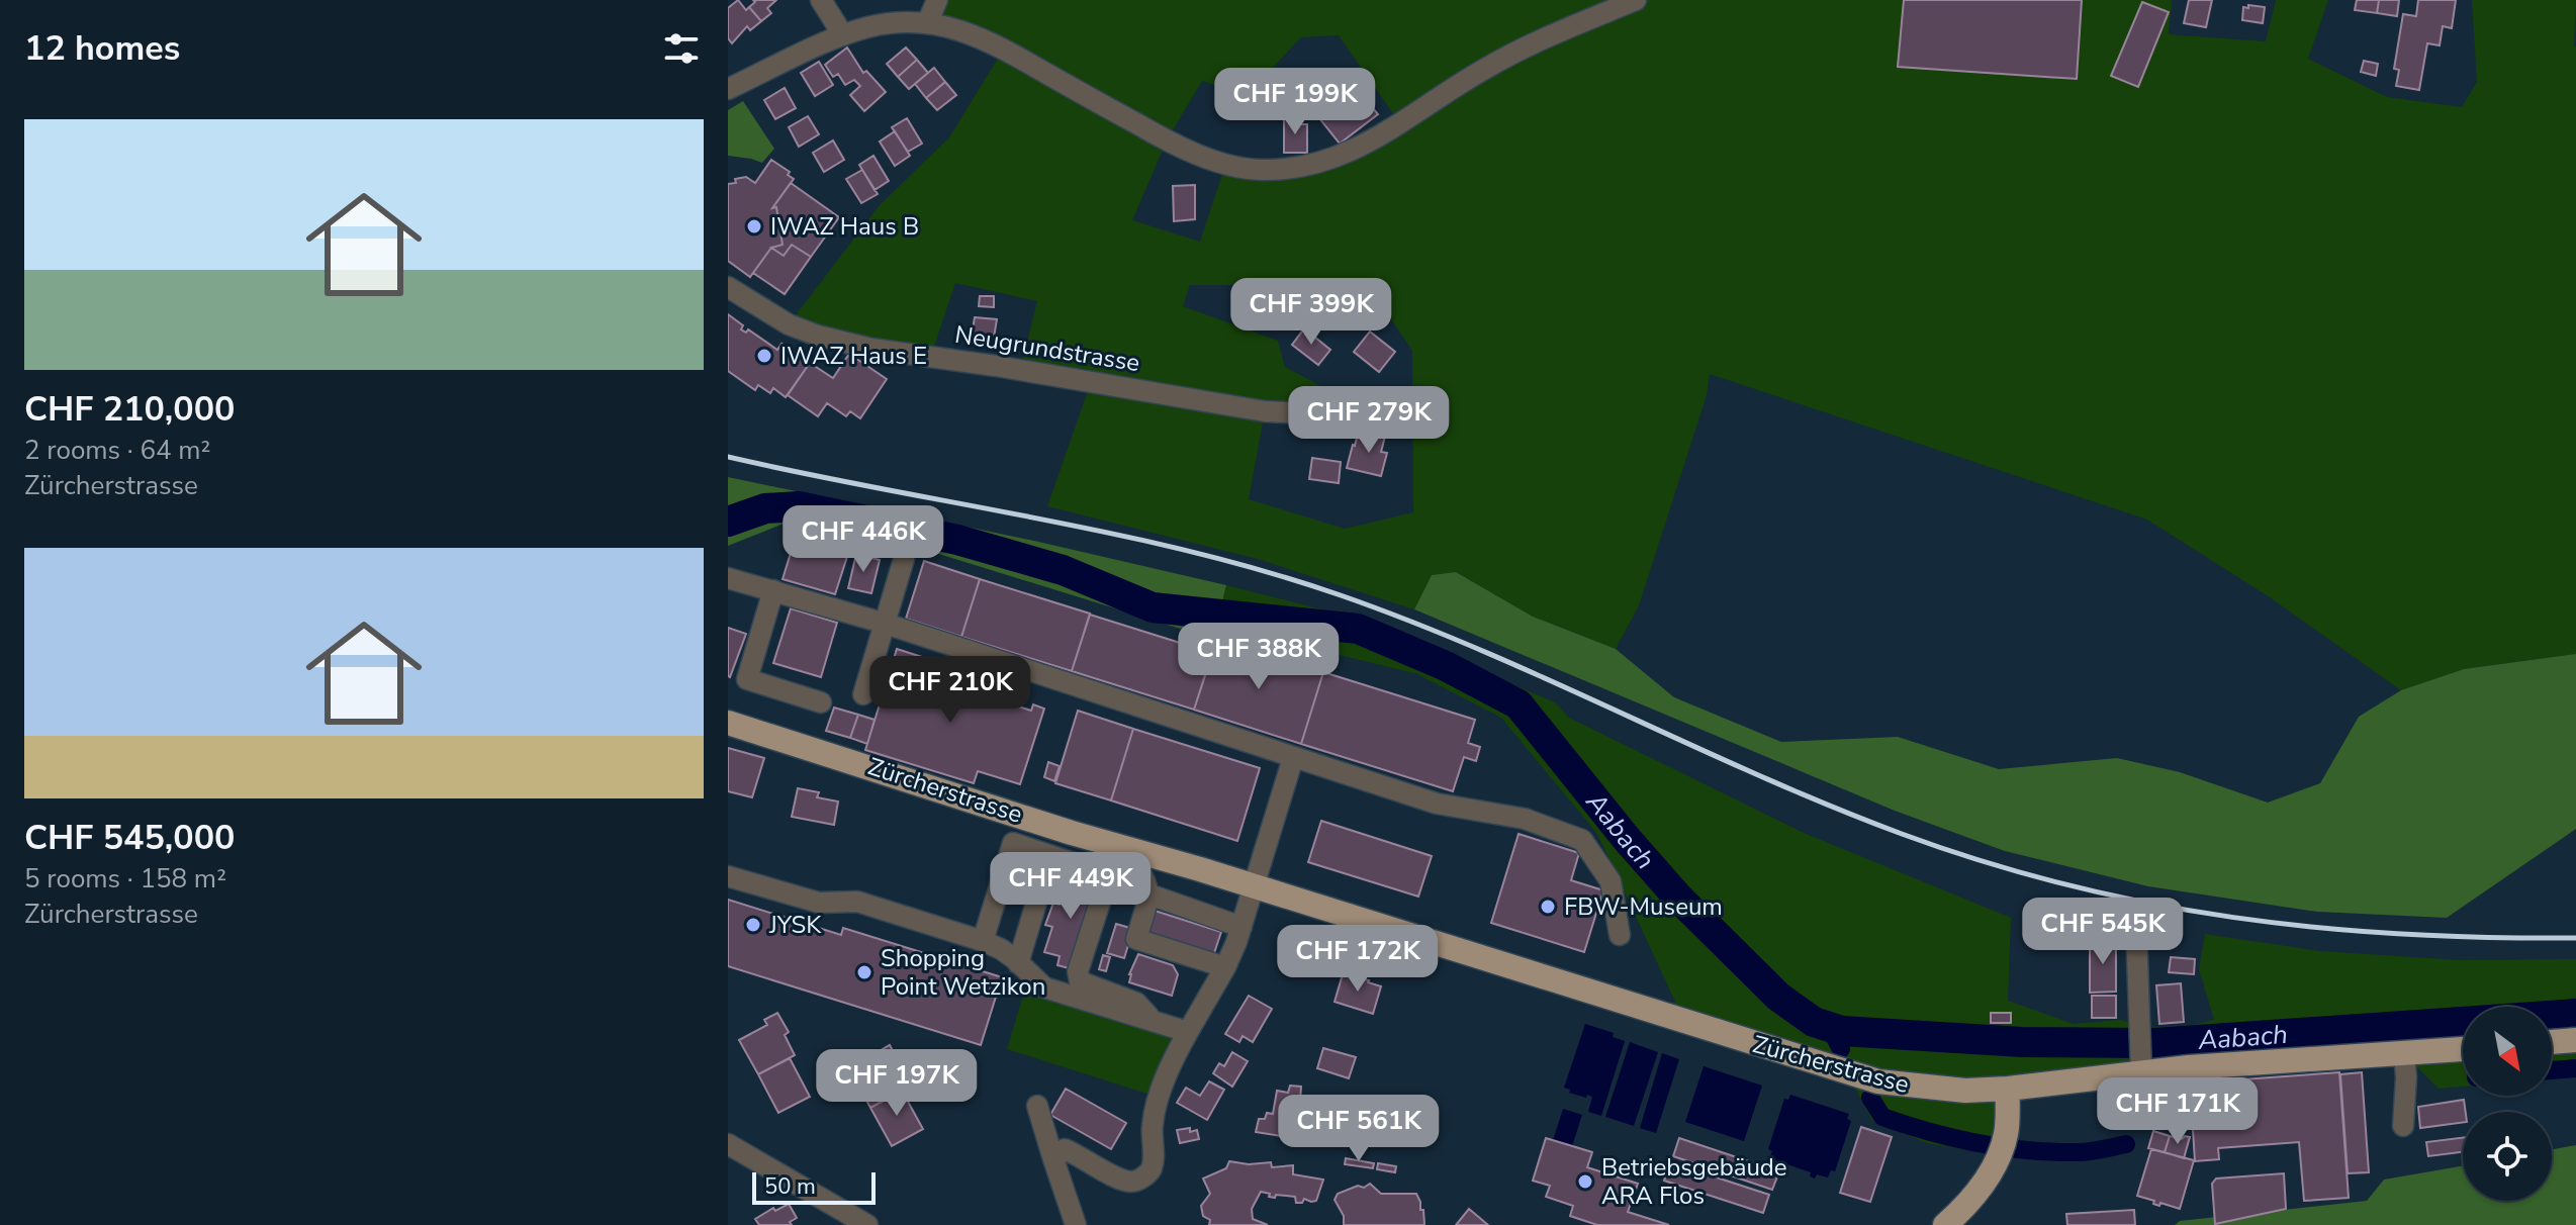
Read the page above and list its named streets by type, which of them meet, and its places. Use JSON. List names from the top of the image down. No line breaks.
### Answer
{"streets":{"main road":["Zürcherstrasse"],"street":["Neugrundstrasse"]},"water":["Aabach"],"places":["IWAZ Haus B","IWAZ Haus E","FBW-Museum","JYSK","Shopping Point Wetzikon","Betriebsgebäude ARA Flos"],"scale_bar":"50 m","north":"bottom right","page":{"heading":"12 homes","price":["CHF 199K","CHF 399K","CHF 279K","CHF 446K","CHF 388K","CHF 210K","CHF 449K","CHF 545K","CHF 172K","CHF 197K","CHF 171K","CHF 561K"],"list":[{"name":"CHF 210,000","note":"2 rooms · 64 m² · Zürcherstrasse"},{"name":"CHF 545,000","note":"5 rooms · 158 m² · Zürcherstrasse"}],"scale":"50 m"}}
